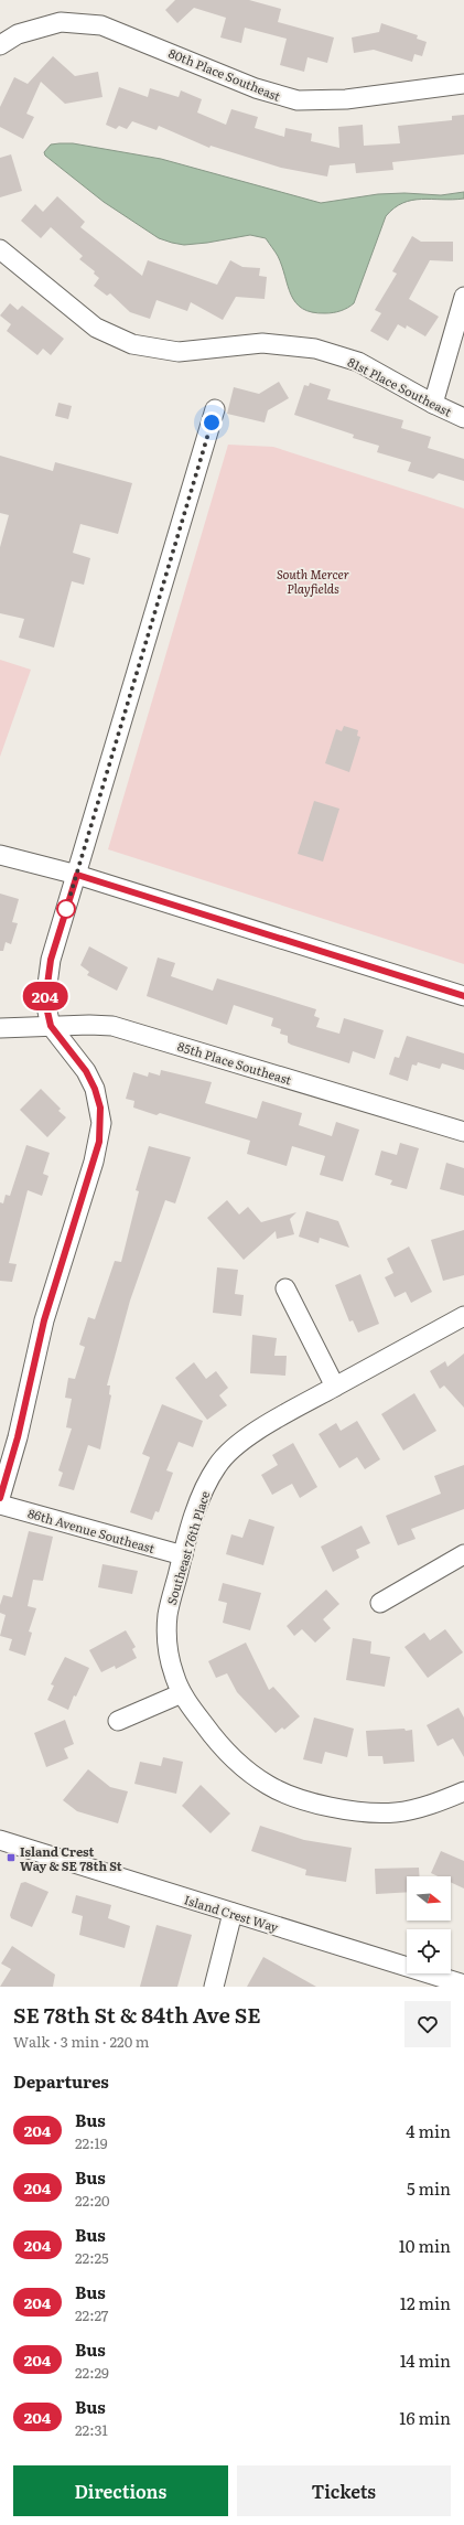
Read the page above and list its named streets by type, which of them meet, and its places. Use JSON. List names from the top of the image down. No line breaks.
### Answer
{"streets":{"street":["80th Place Southeast","81st Place Southeast","85th Place Southeast","86th Avenue Southeast","Southeast 76th Place","Island Crest Way"]},"crossings":[["86th Avenue Southeast","Southeast 76th Place"]],"parks":["South Mercer Playfields"],"places":{"transit":["Island Crest Way & SE 78th St"]},"lines":["bus line 204"],"north":"right","page":{"on_map":"204","heading":[["SE 78th St & 84th Ave SE","Walk · 3 min · 220 m"],"Departures"],"list":[{"mark":"204","name":"Bus","note":"22:19","value":"4 min"},{"mark":"204","name":"Bus","note":"22:20","value":"5 min"},{"mark":"204","name":"Bus","note":"22:25","value":"10 min"},{"mark":"204","name":"Bus","note":"22:27","value":"12 min"},{"mark":"204","name":"Bus","note":"22:29","value":"14 min"},{"mark":"204","name":"Bus","note":"22:31","value":"16 min"}],"buttons":["Directions","Tickets"]}}
